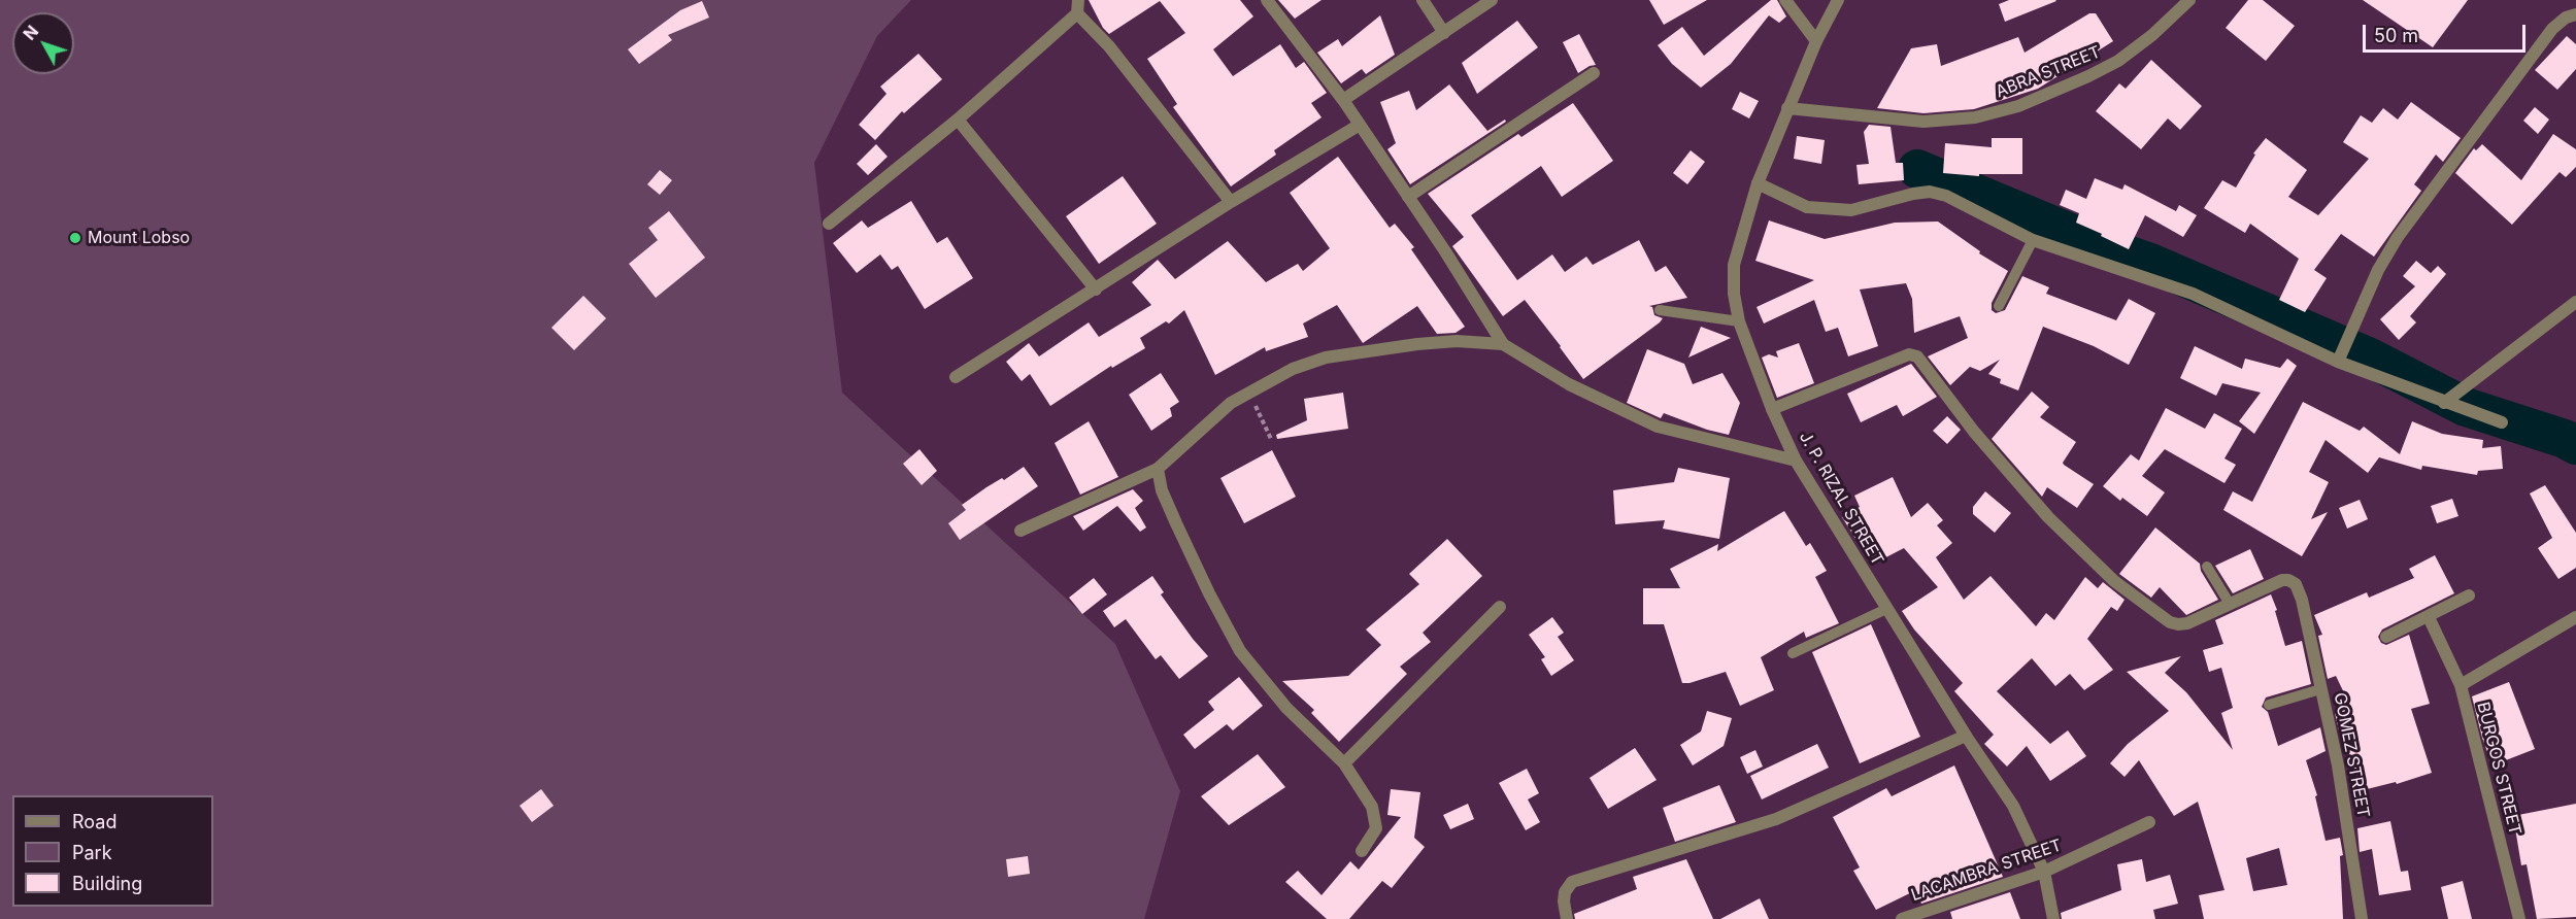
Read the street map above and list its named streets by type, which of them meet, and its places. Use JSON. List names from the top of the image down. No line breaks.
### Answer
{"streets":{"street":["ABRA STREET","J. P. RIZAL STREET","GOMEZ STREET","BURGOS STREET","LACAMBRA STREET"]},"crossings":[["ABRA STREET","J. P. RIZAL STREET"],["J. P. RIZAL STREET","LACAMBRA STREET"]],"places":["Mount Lobso"],"legend":["Road","Park","Building"],"scale_bar":"50 m","north":"top left"}
